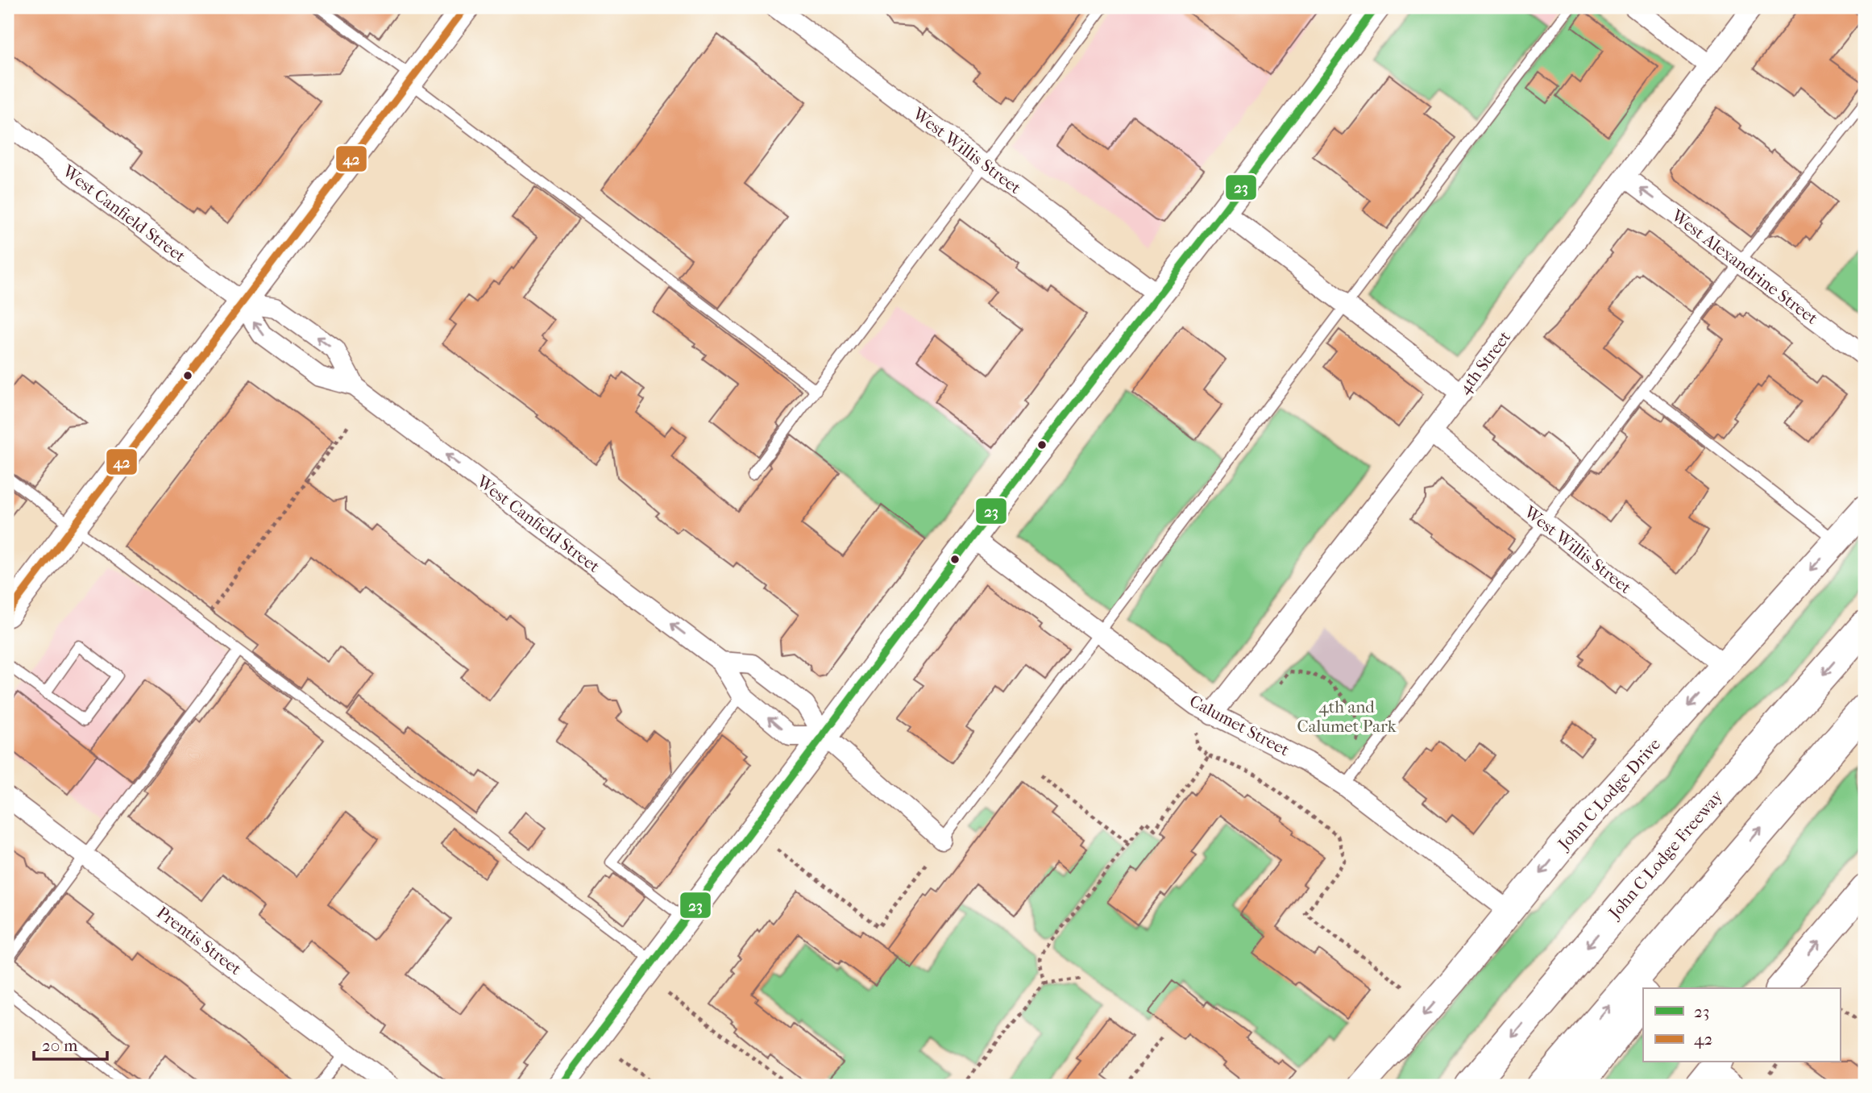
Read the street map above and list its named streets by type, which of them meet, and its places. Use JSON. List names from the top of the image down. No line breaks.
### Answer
{"streets":{"highway":["John C Lodge Freeway"],"street":["West Willis Street","West Canfield Street","West Alexandrine Street","4th Street","Calumet Street","John C Lodge Drive","Prentis Street"]},"crossings":[["West Willis Street","4th Street"],["West Willis Street","John C Lodge Drive"],["West Alexandrine Street","4th Street"],["4th Street","Calumet Street"],["Calumet Street","John C Lodge Drive"]],"one_way":["West Canfield Street","West Alexandrine Street","John C Lodge Drive"],"parks":["4th and Calumet Park"],"lines":["transit line 23","transit line 42"],"legend":["23","42"],"scale_bar":"20 m"}
